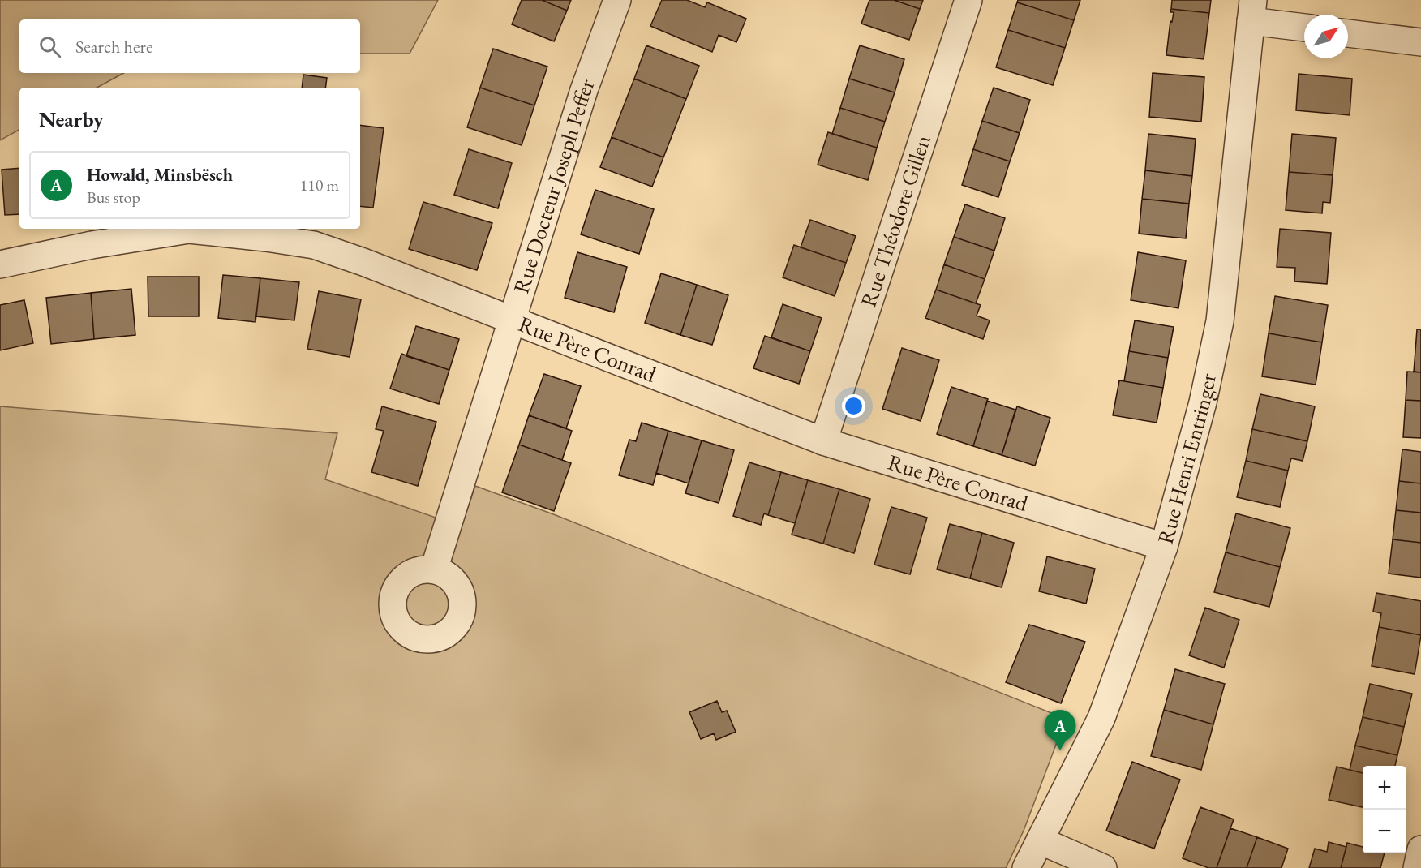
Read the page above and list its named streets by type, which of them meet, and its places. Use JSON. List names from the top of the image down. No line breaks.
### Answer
{"streets":{"street":["Rue Docteur Joseph Peffer","Rue Théodore Gillen","Rue Père Conrad","Rue Henri Entringer"]},"crossings":[["Rue Docteur Joseph Peffer","Rue Père Conrad"],["Rue Théodore Gillen","Rue Père Conrad"],["Rue Père Conrad","Rue Henri Entringer"]],"north":"top right","page":{"search":"Search here","heading":"Nearby","list":[{"mark":"A","name":"Howald, Minsbësch","note":"Bus stop","value":"110 m"}],"pins":"A","map_buttons":["+","−"]}}
